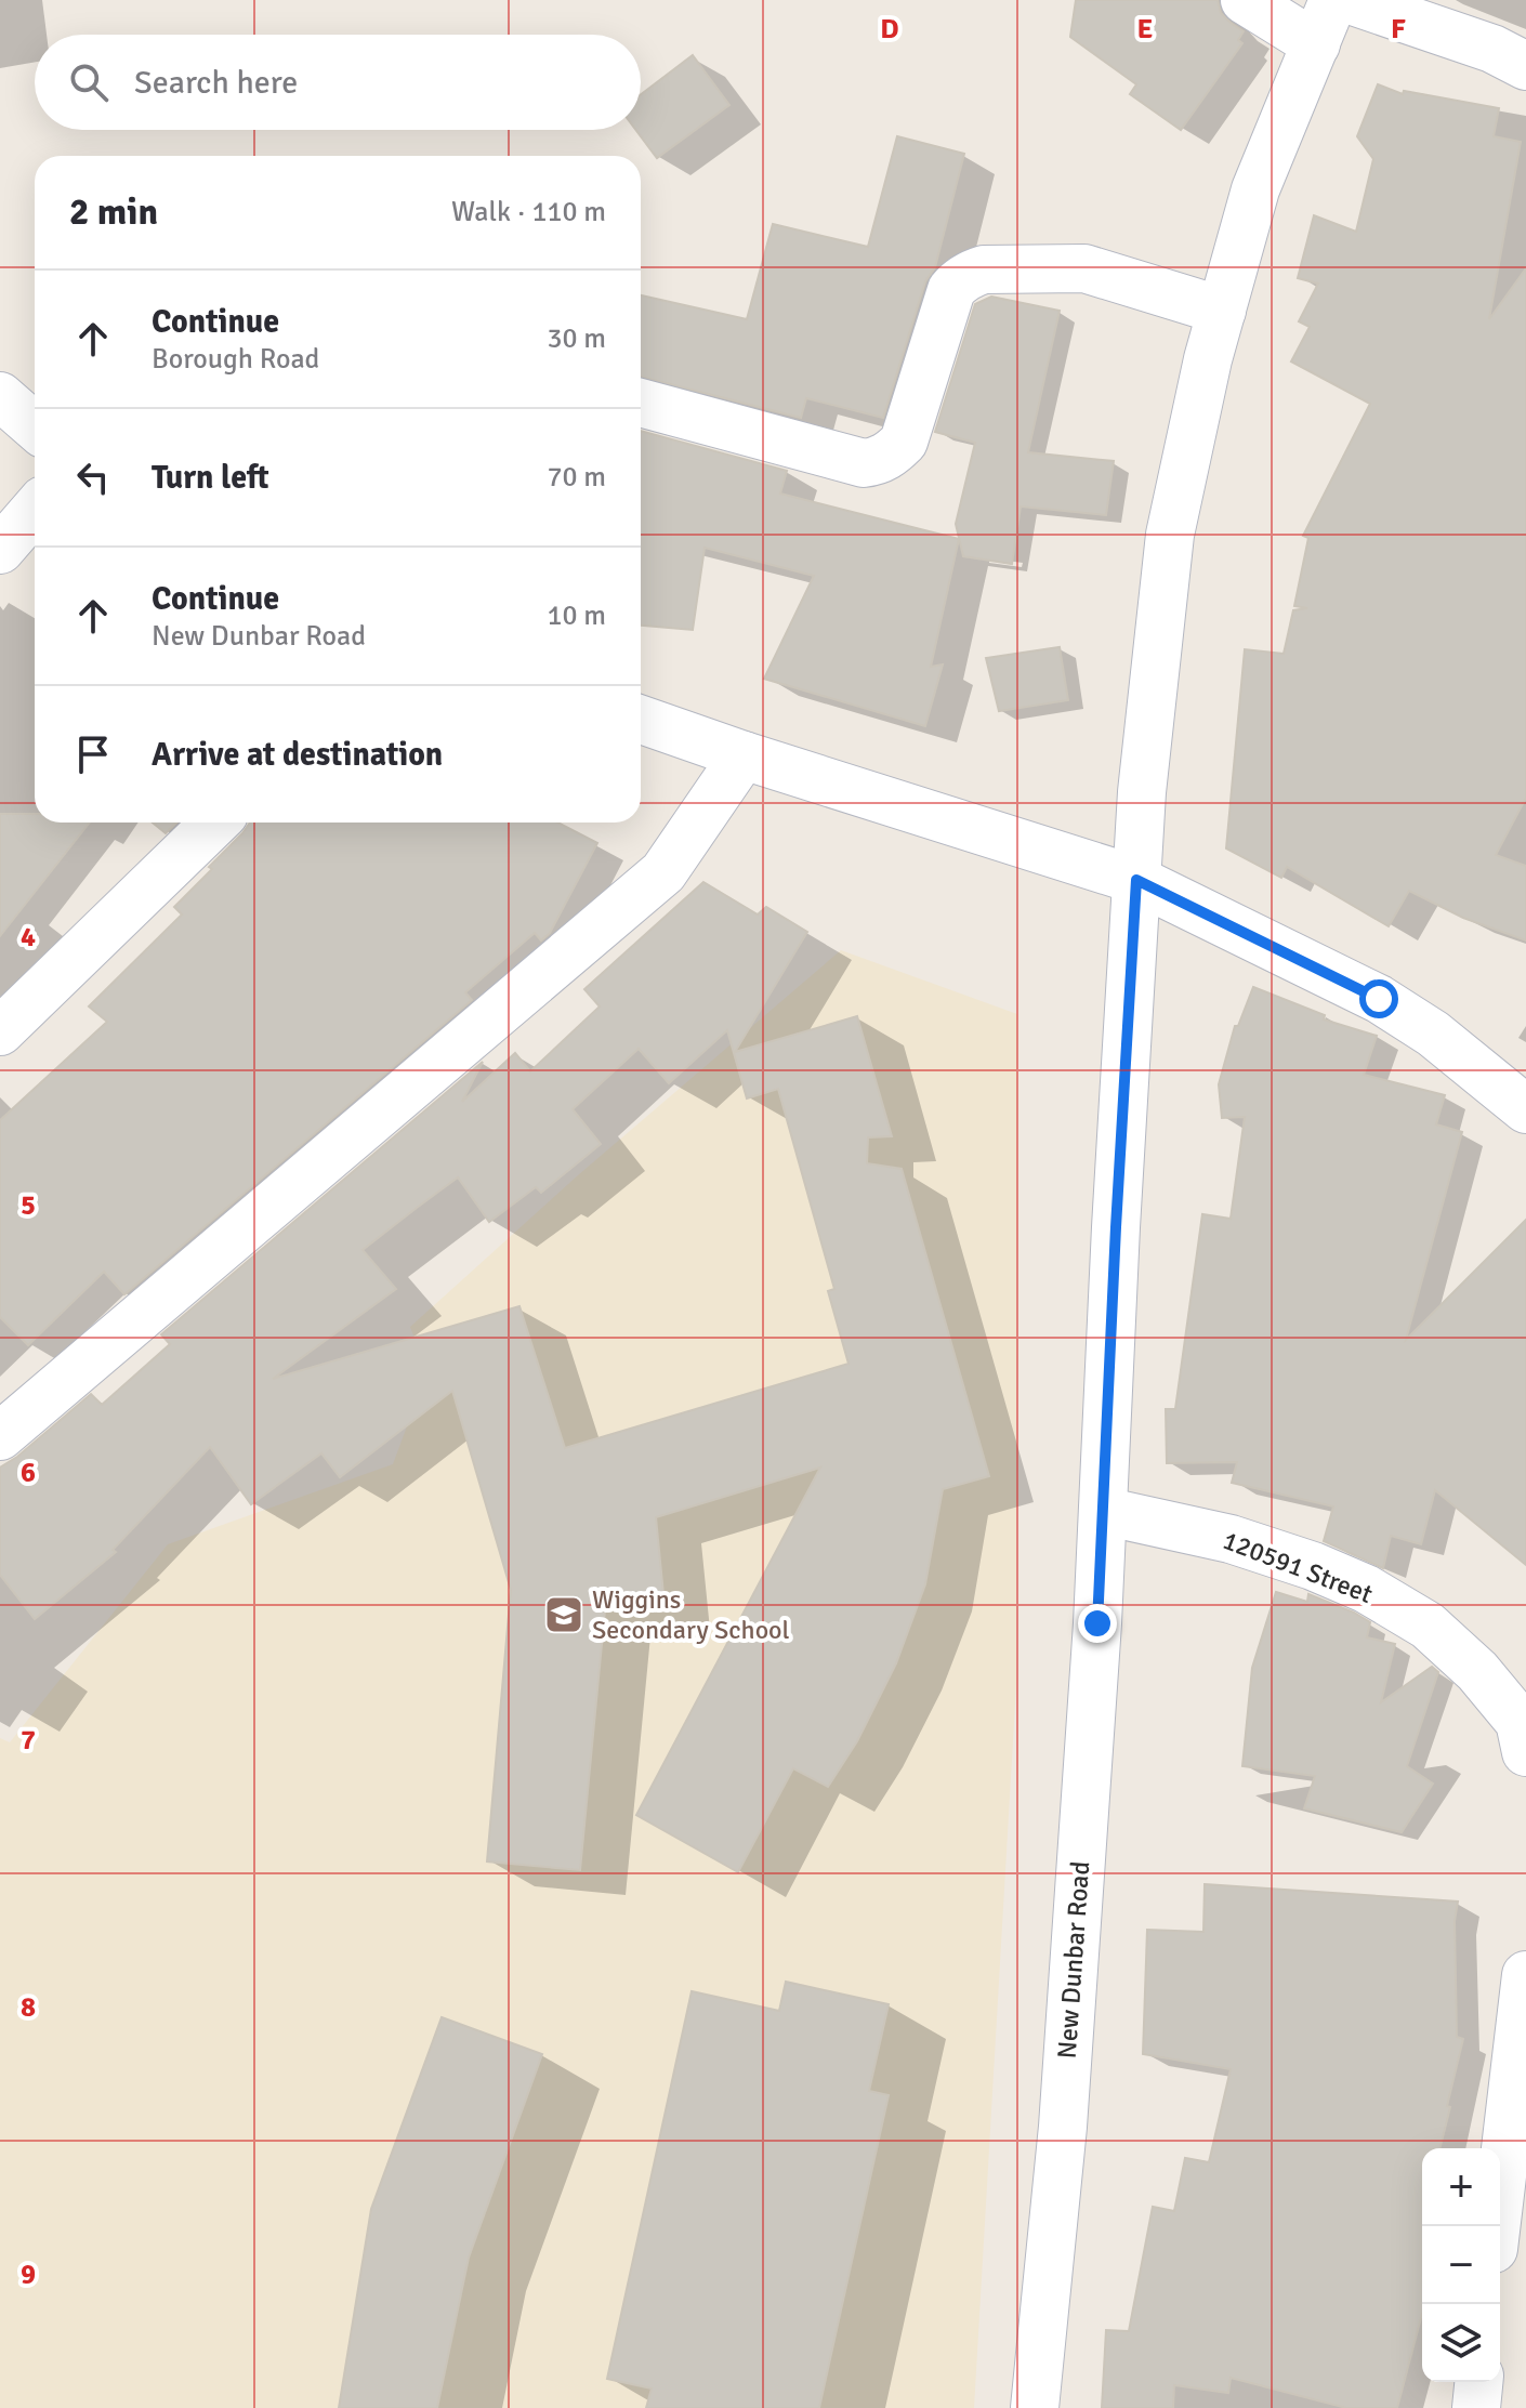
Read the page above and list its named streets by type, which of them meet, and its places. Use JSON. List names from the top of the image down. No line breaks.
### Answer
{"streets":{"street":["120591 Street","New Dunbar Road"]},"crossings":[["120591 Street","New Dunbar Road"]],"places":{"school or university":["Wiggins Secondary School"]},"page":{"search":"Search here","heading":["2 min","Walk · 110 m"],"list":[["Continue","Borough Road","30 m"],["Turn left","70 m"],["Continue","New Dunbar Road","10 m"],"Arrive at destination"],"map_buttons":["+","−"]},"grid":{"columns":["D","E","F"],"rows":["4","5","6","7","8","9"]}}
